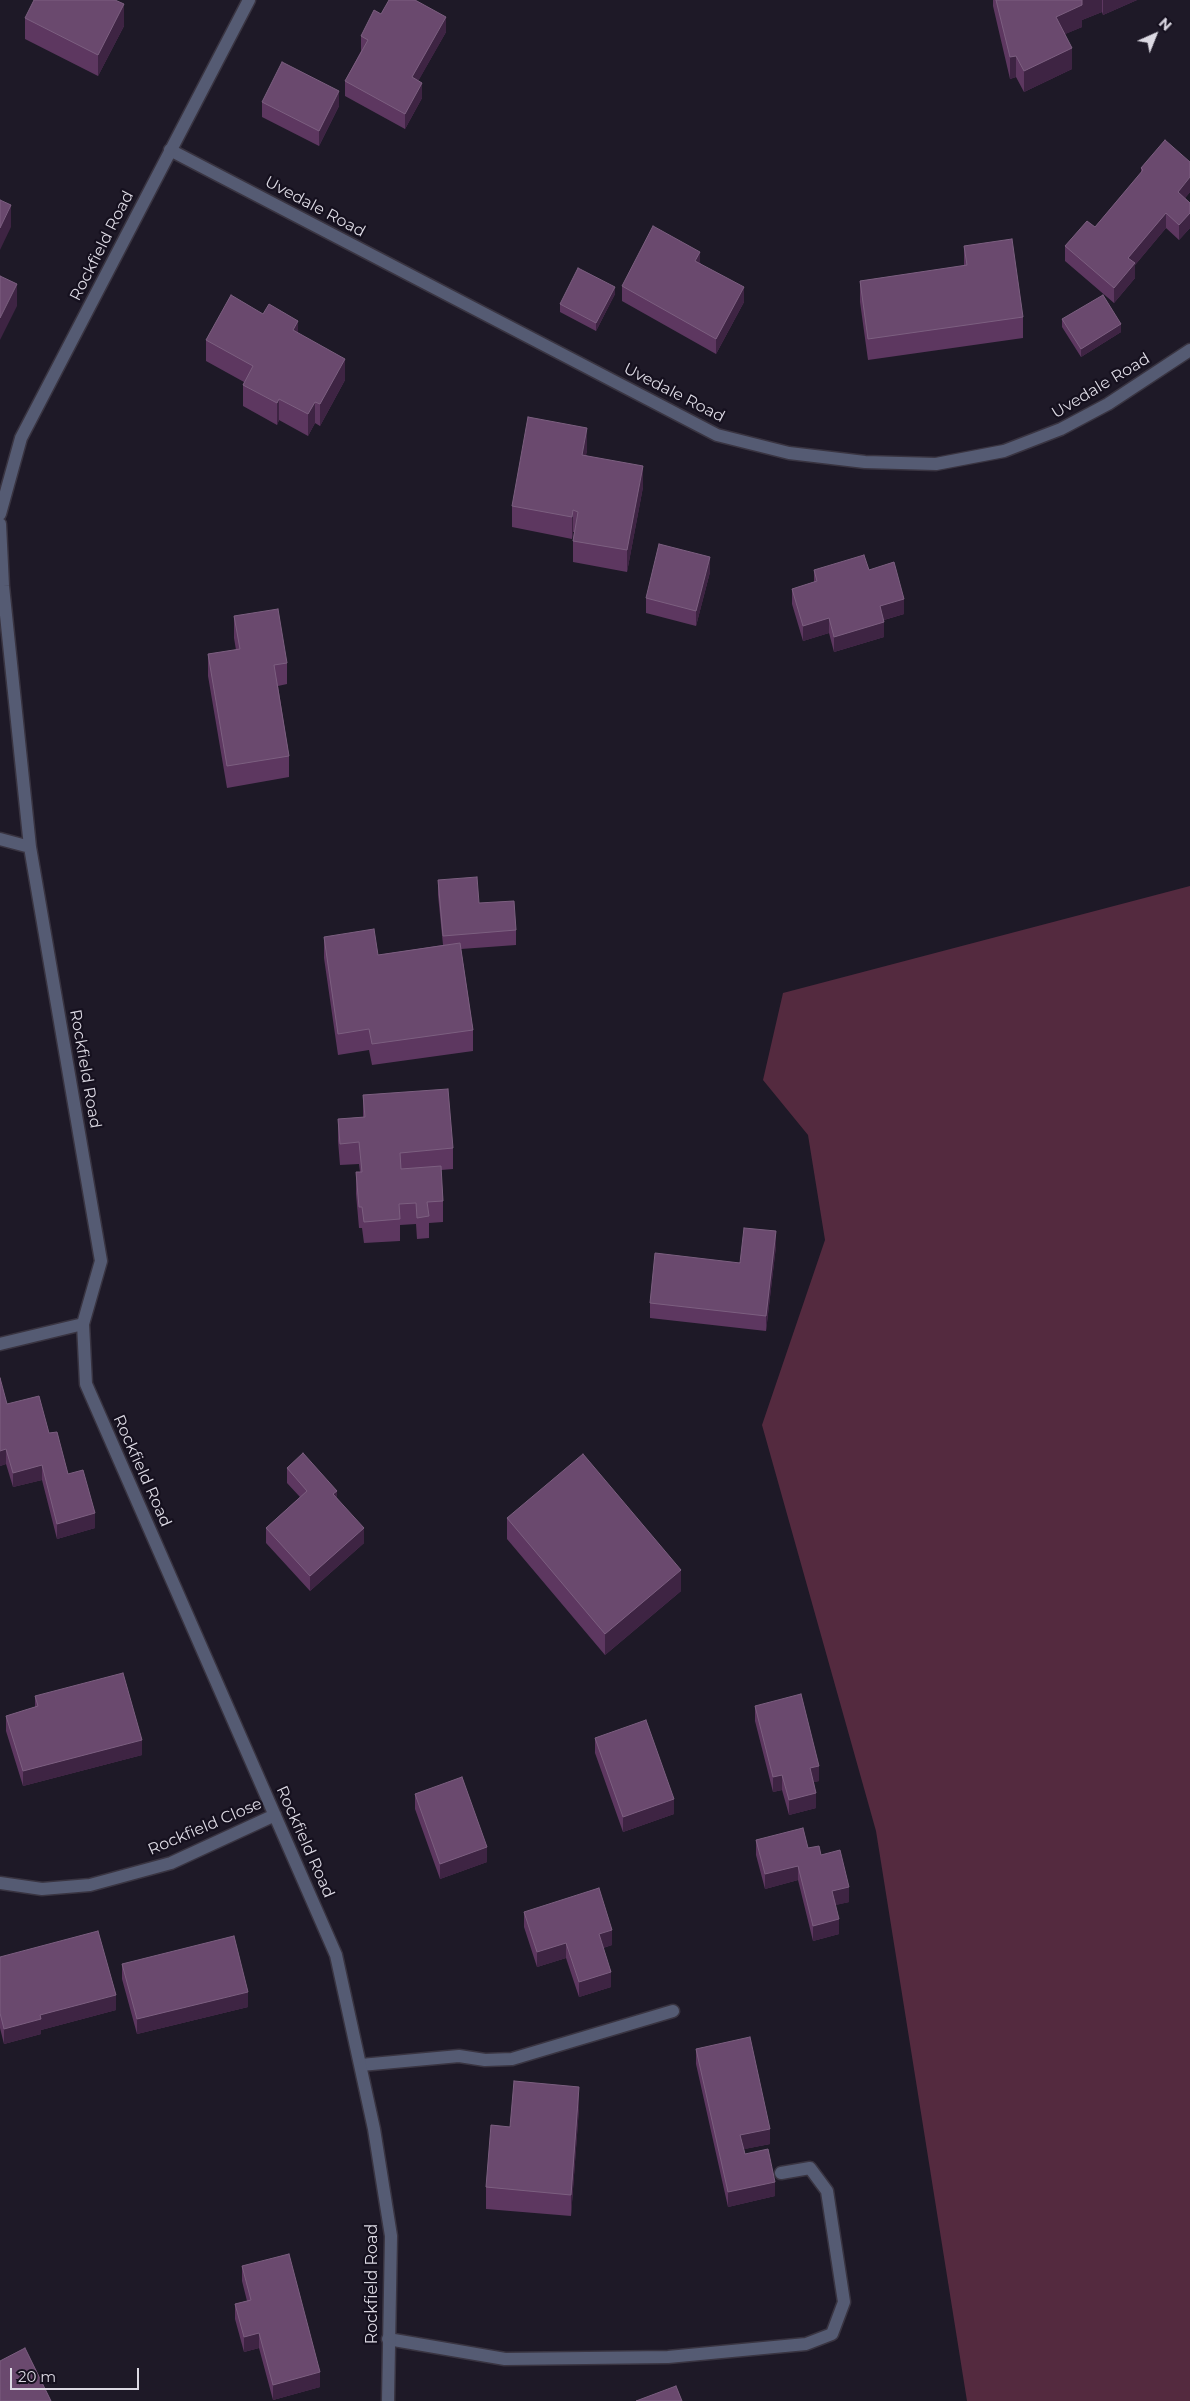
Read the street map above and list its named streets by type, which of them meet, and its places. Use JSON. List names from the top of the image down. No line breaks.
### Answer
{"streets":{"street":["Uvedale Road","Rockfield Road","Rockfield Close"]},"crossings":[["Uvedale Road","Rockfield Road"],["Rockfield Road","Rockfield Close"]],"scale_bar":"20 m","north":"top right"}
